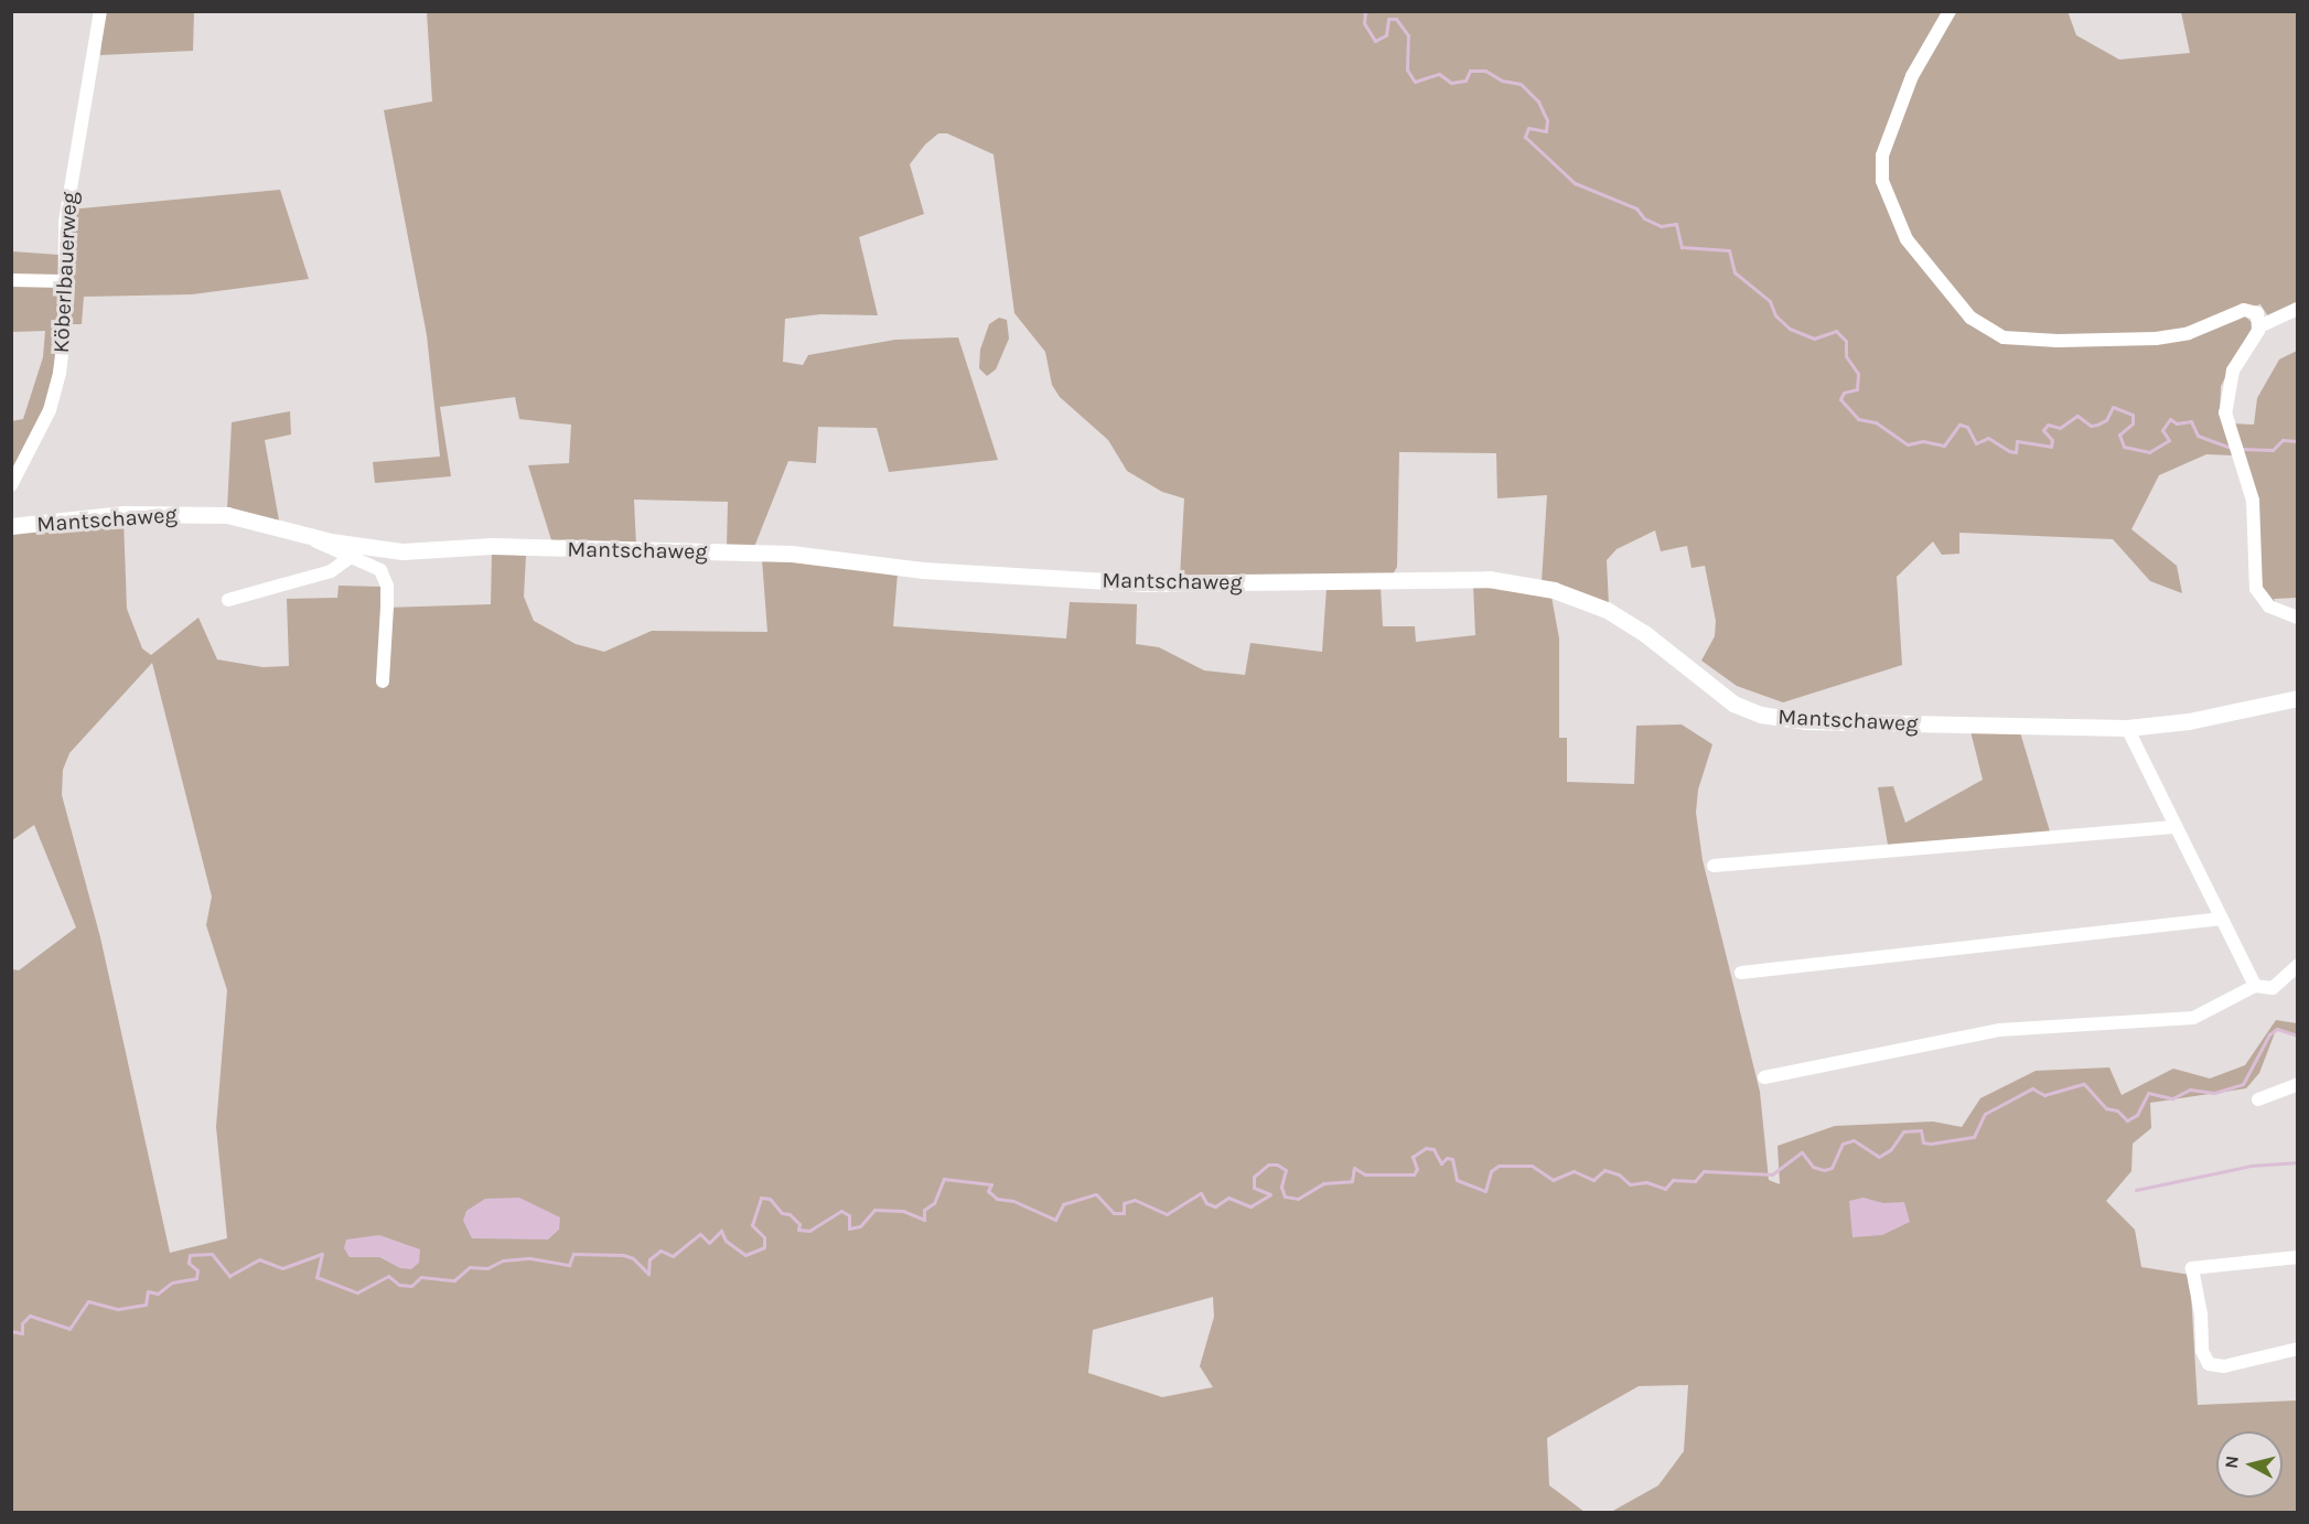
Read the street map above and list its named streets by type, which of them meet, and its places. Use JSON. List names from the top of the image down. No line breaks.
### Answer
{"streets":{"street":["Köberlbauerweg","Mantschaweg"]},"north":"left"}
